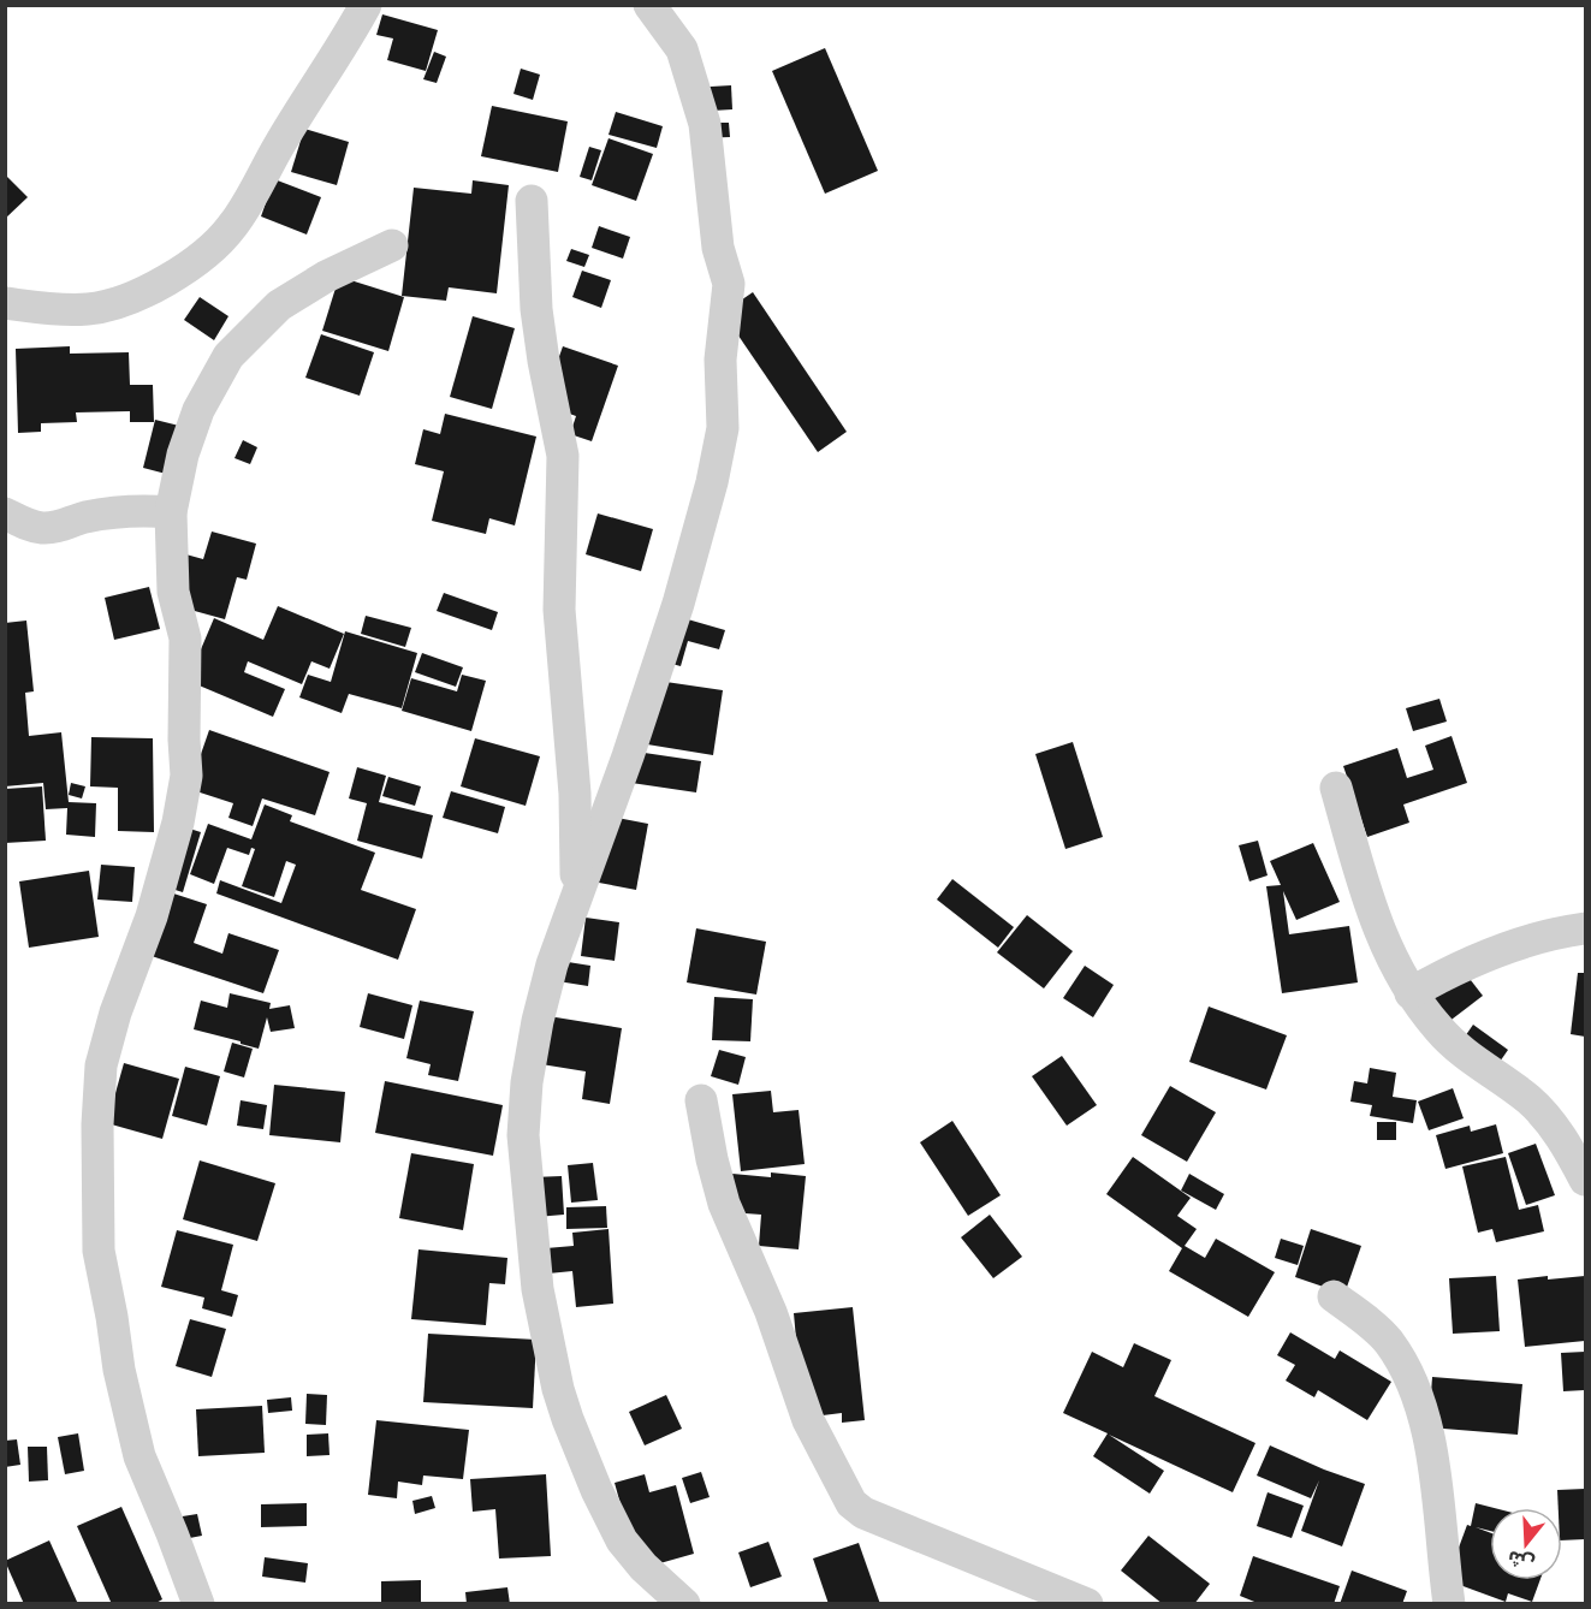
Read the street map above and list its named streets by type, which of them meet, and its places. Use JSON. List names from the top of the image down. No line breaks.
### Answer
{"north":"bottom"}
